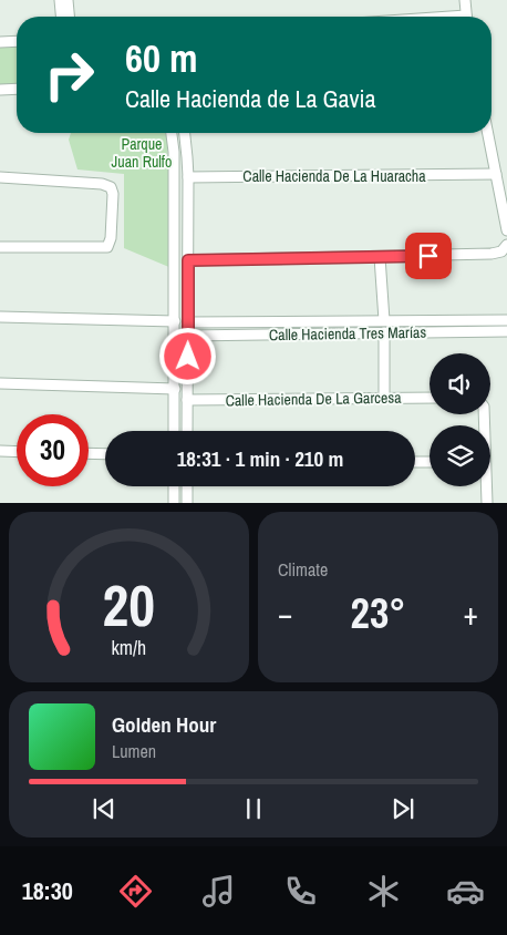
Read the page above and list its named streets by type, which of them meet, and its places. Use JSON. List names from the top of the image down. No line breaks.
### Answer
{"streets":{"street":["Calle Hacienda De La Huaracha","Calle Hacienda Tres Marías","Calle Hacienda De La Garcesa"]},"parks":["Parque Juan Rulfo"],"page":{"turn":["60 m","Calle Hacienda de La Gavia"],"limit":"30","trip":"18:31 · 1 min · 210 m","tile":"Climate","heat":["−","23°","+"],"song":["Golden Hour","Lumen"],"tabs":"18:30","gauge":["20","km/h"]}}
